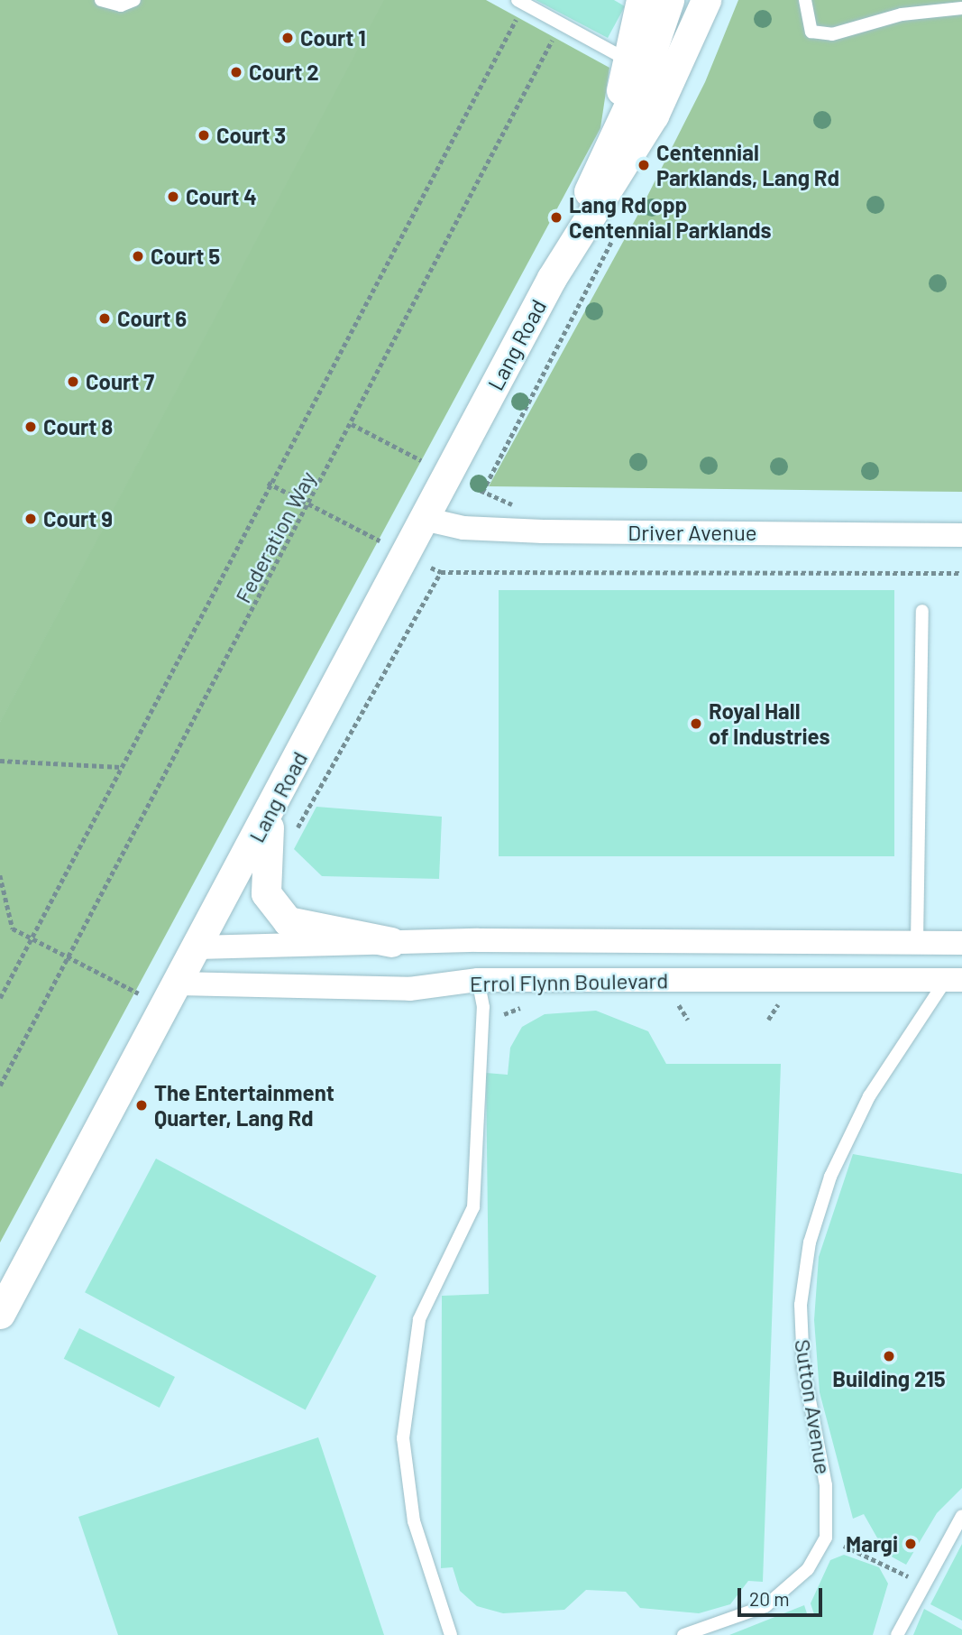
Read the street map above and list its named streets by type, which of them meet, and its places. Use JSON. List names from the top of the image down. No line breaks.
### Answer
{"streets":{"street":["Lang Road","Driver Avenue","Errol Flynn Boulevard"],"lane":["Sutton Avenue"],"path":["Federation Way"]},"crossings":[["Lang Road","Driver Avenue"],["Lang Road","Errol Flynn Boulevard"],["Errol Flynn Boulevard","Sutton Avenue"]],"places":["Court 1","Court 2","Court 3","Centennial Parklands, Lang Rd","Court 4","Lang Rd opp Centennial Parklands","Court 5","Court 6","Court 7","Court 8","Court 9","Royal Hall of Industries","The Entertainment Quarter, Lang Rd","Building 215","Margi"],"scale_bar":"20 m"}
